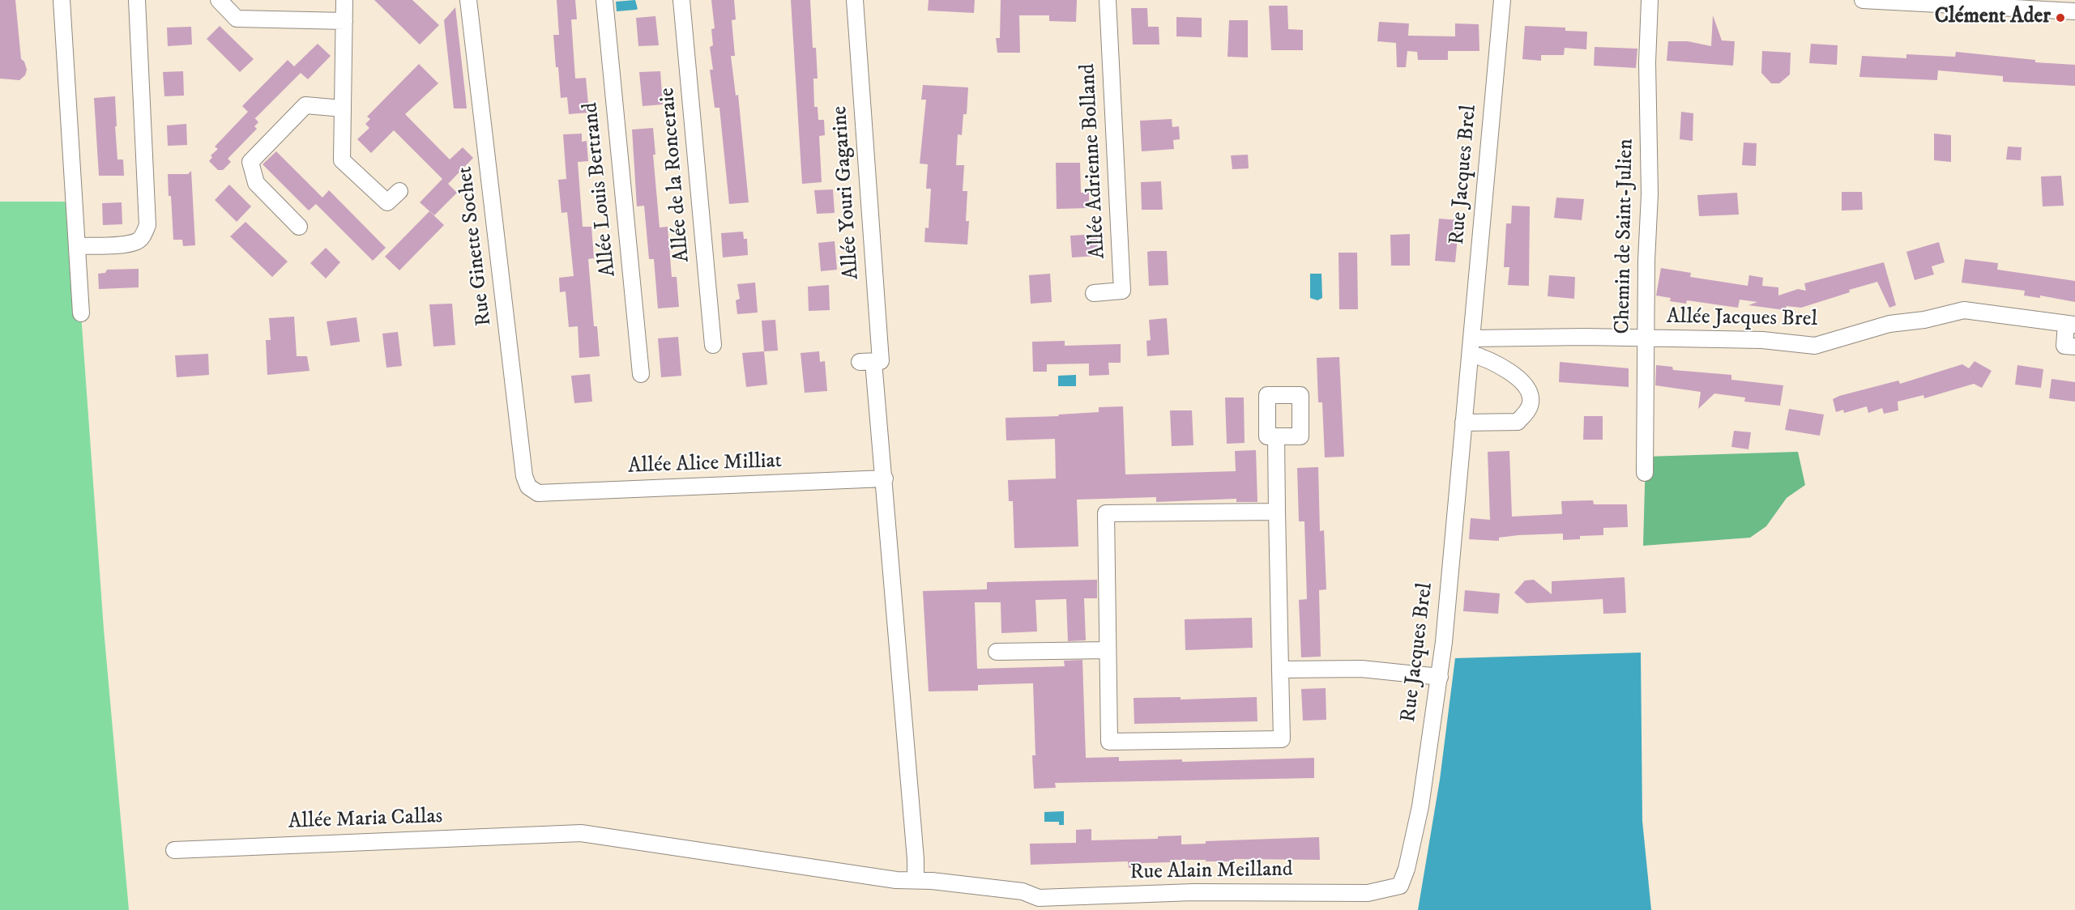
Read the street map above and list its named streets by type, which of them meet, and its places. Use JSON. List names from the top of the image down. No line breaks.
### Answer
{"streets":{"street":["Allée Adrienne Bolland","Allée de la Ronceraie","Rue Jacques Brel","Allée Louis Bertrand","Allée Youri Gagarine","Chemin de Saint-Julien","Rue Ginette Sochet","Allée Jacques Brel","Allée Alice Milliat","Allée Maria Callas","Rue Alain Meilland"]},"crossings":[["Rue Jacques Brel","Allée Jacques Brel"],["Rue Jacques Brel","Rue Alain Meilland"],["Allée Youri Gagarine","Allée Alice Milliat"],["Chemin de Saint-Julien","Allée Jacques Brel"],["Rue Ginette Sochet","Allée Alice Milliat"],["Allée Maria Callas","Rue Alain Meilland"]],"places":["Clément Ader"]}
